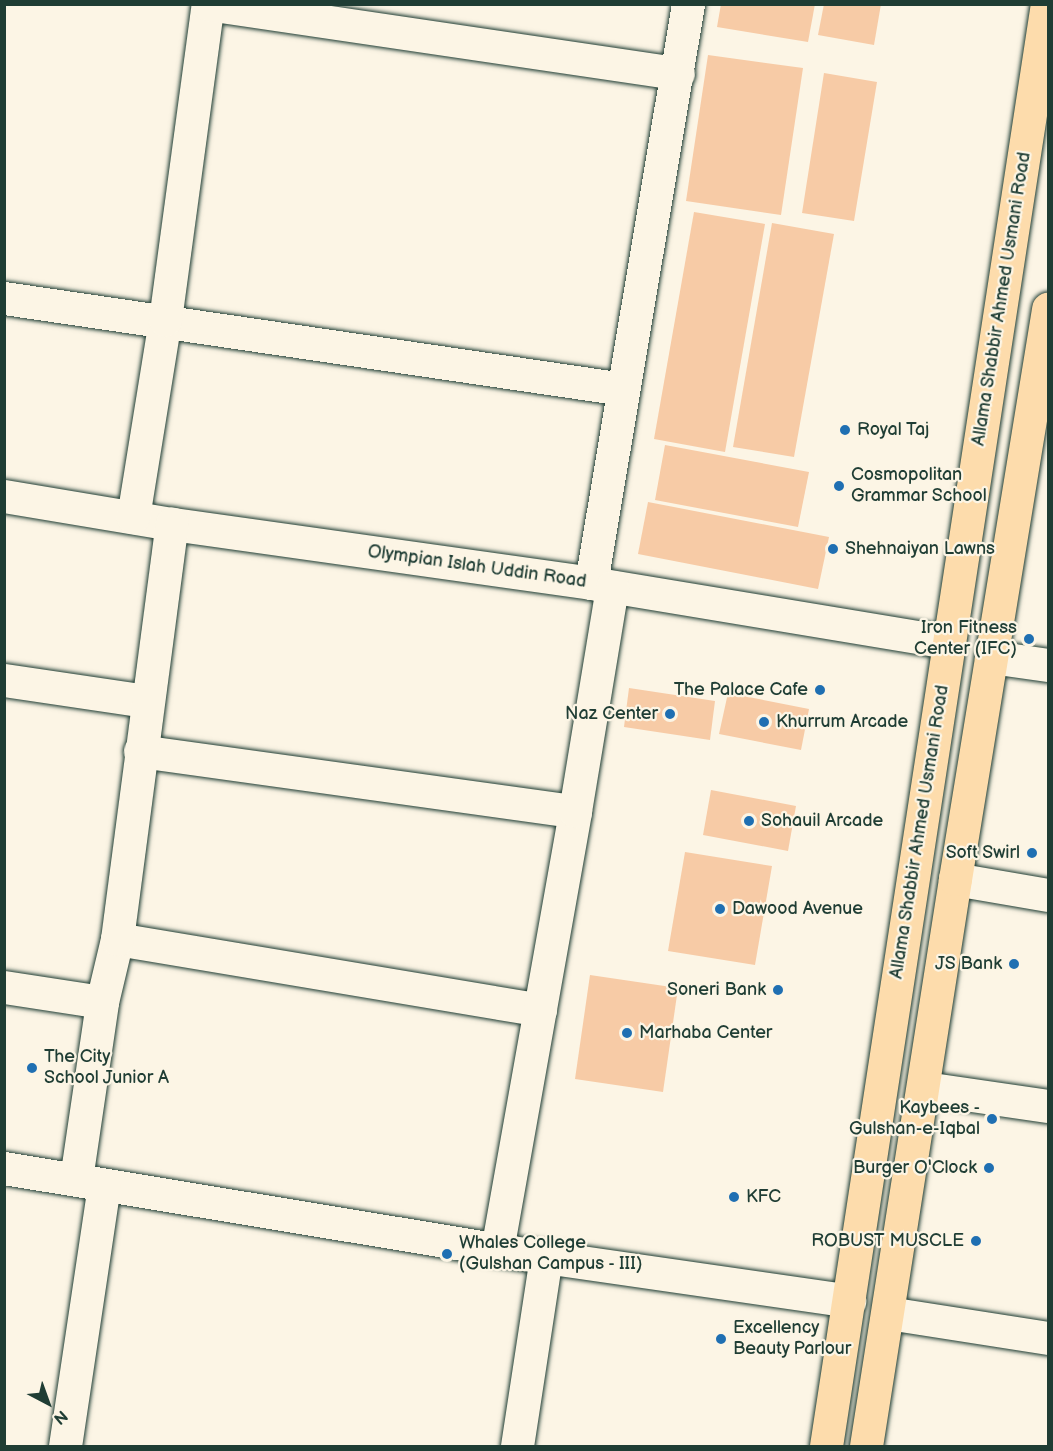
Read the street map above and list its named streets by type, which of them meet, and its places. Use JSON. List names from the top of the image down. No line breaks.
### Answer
{"streets":{"main road":["Allama Shabbir Ahmed Usmani Road"],"street":["Olympian Islah Uddin Road"]},"crossings":[["Allama Shabbir Ahmed Usmani Road","Olympian Islah Uddin Road"]],"places":["Royal Taj","Cosmopolitan Grammar School","Shehnaiyan Lawns","Iron Fitness Center (IFC)","The Palace Cafe","Naz Center","Khurrum Arcade","Sohauil Arcade","Soft Swirl","Dawood Avenue","JS Bank","Soneri Bank","Marhaba Center","The City School Junior A","Kaybees - Gulshan-e-Iqbal","Burger O'Clock","KFC","ROBUST MUSCLE","Whales College (Gulshan Campus - III)","Excellency Beauty Parlour"],"north":"bottom right"}
